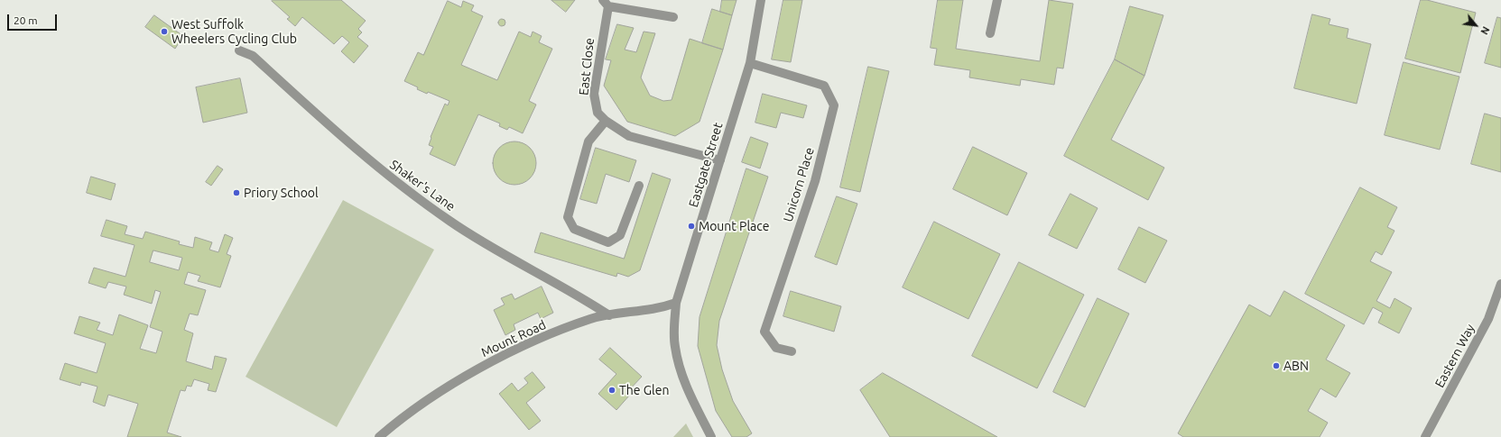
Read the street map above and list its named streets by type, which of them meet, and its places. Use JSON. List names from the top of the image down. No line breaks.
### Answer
{"streets":{"street":["East Close","Eastgate Street","Unicorn Place","Shaker's Lane","Mount Road","Eastern Way"]},"crossings":[["East Close","Eastgate Street"],["Eastgate Street","Unicorn Place"],["Eastgate Street","Mount Road"],["Shaker's Lane","Mount Road"]],"places":["West Suffolk Wheelers Cycling Club","Priory School","Mount Place","ABN","The Glen"],"scale_bar":"20 m","north":"bottom right"}
